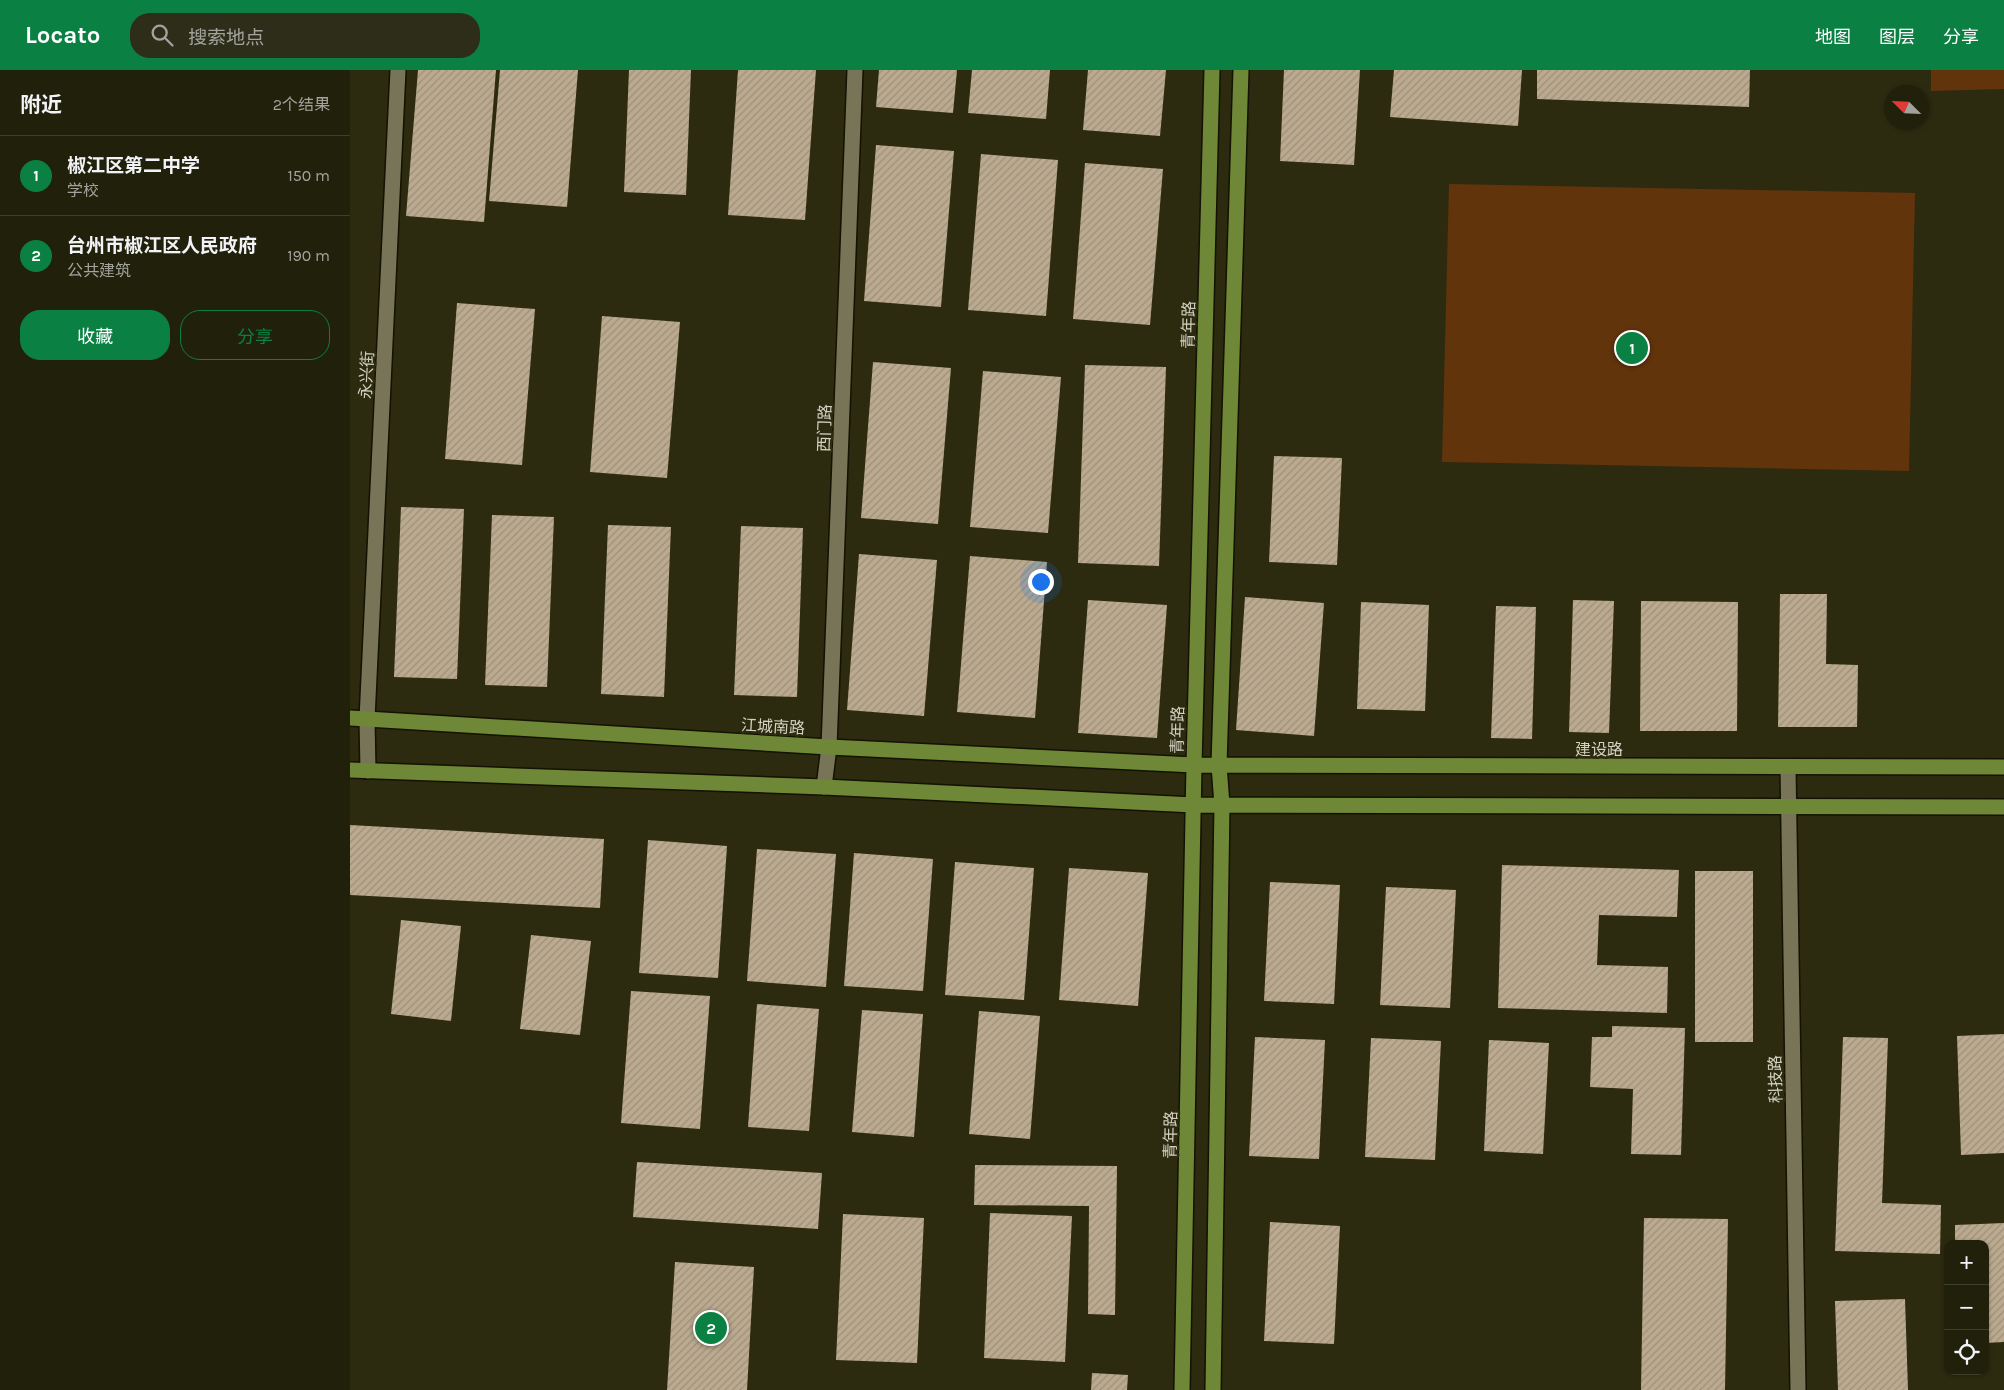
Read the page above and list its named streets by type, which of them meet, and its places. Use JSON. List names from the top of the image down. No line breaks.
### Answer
{"streets":{"main road":["青年路","江城南路","建设路"],"street":["永兴街","西门路","科技路"]},"crossings":[["青年路","江城南路"],["青年路","建设路"],["永兴街","江城南路"],["西门路","江城南路"],["江城南路","建设路"],["建设路","科技路"]],"north":"top left","page":{"header":"Locato","search":"搜索地点","nav":["地图","图层","分享"],"heading":["附近","2个结果"],"list":[{"mark":"1","name":"椒江区第二中学","note":"学校","value":"150 m"},{"mark":"2","name":"台州市椒江区人民政府","note":"公共建筑","value":"190 m"}],"buttons":["收藏","分享"],"pins":["1","2"],"map_buttons":["+","−"]}}
